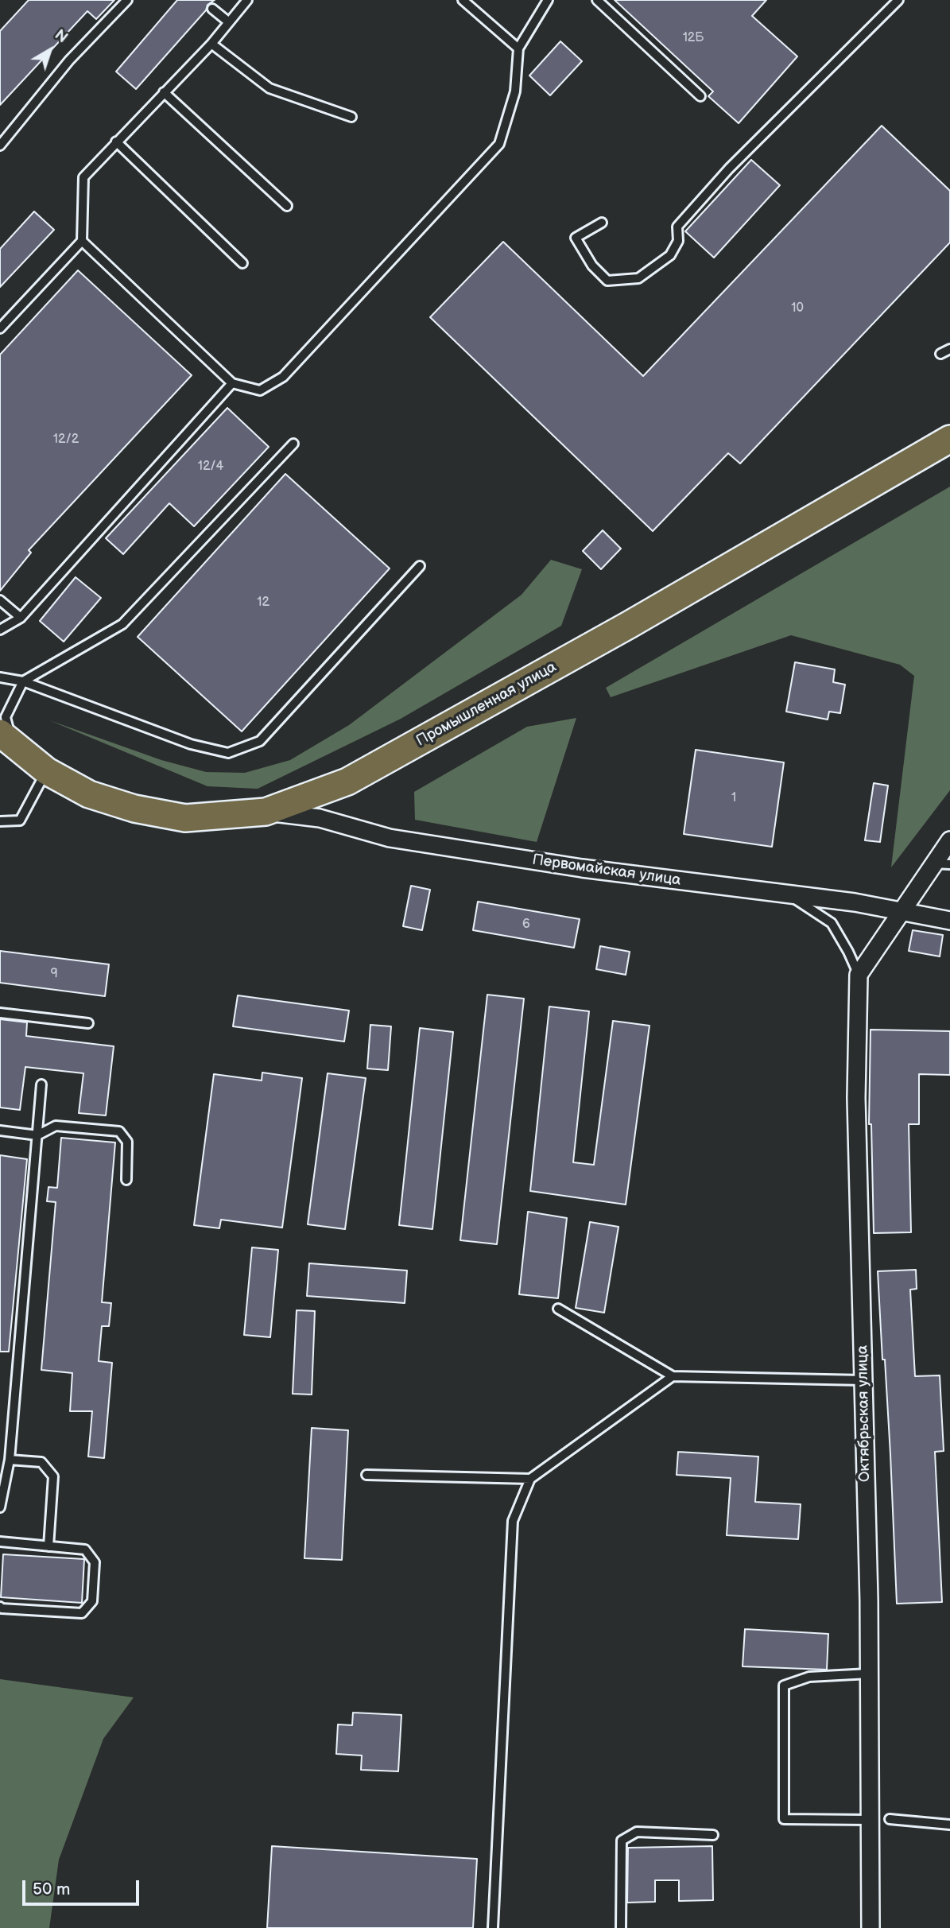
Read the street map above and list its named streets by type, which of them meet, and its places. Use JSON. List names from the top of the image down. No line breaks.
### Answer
{"streets":{"main road":["Промышленная улица"],"street":["Первомайская улица","Октябрьская улица"]},"crossings":[["Промышленная улица","Первомайская улица"]],"house_numbers":["12Б","10","12/2","12/4","12","1","6","9"],"scale_bar":"50 m","north":"top right"}
